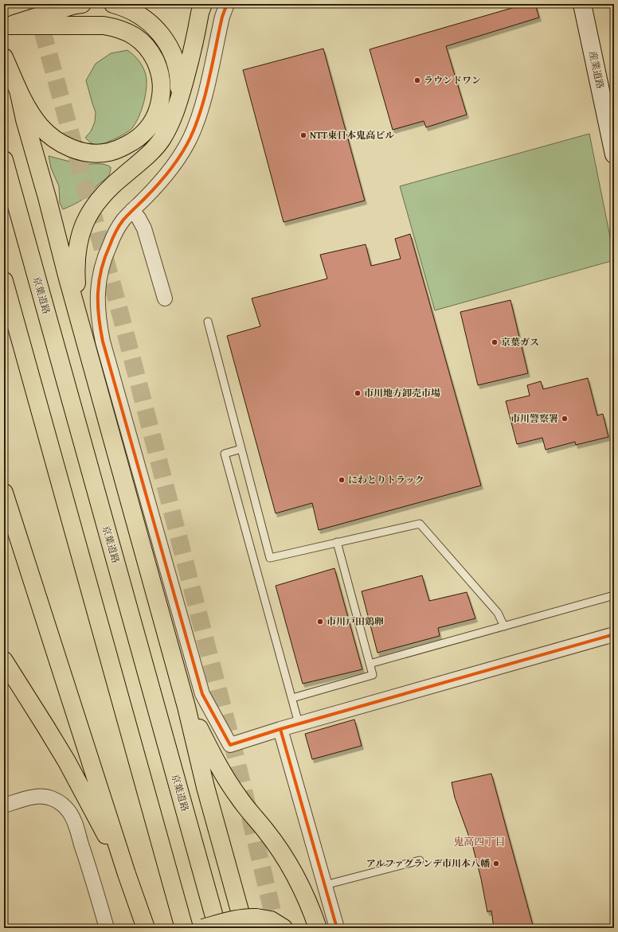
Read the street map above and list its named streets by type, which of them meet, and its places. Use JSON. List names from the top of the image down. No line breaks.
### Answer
{"streets":{"main road":["産業道路","京葉道路"]},"districts":["鬼高四丁目"],"places":["ラウンドワン","NTT東日本鬼高ビル","京葉ガス","市川地方卸売市場","市川警察署","にわとりトラック","市川戸田鶏卵","アルファグランデ市川本八幡"]}
